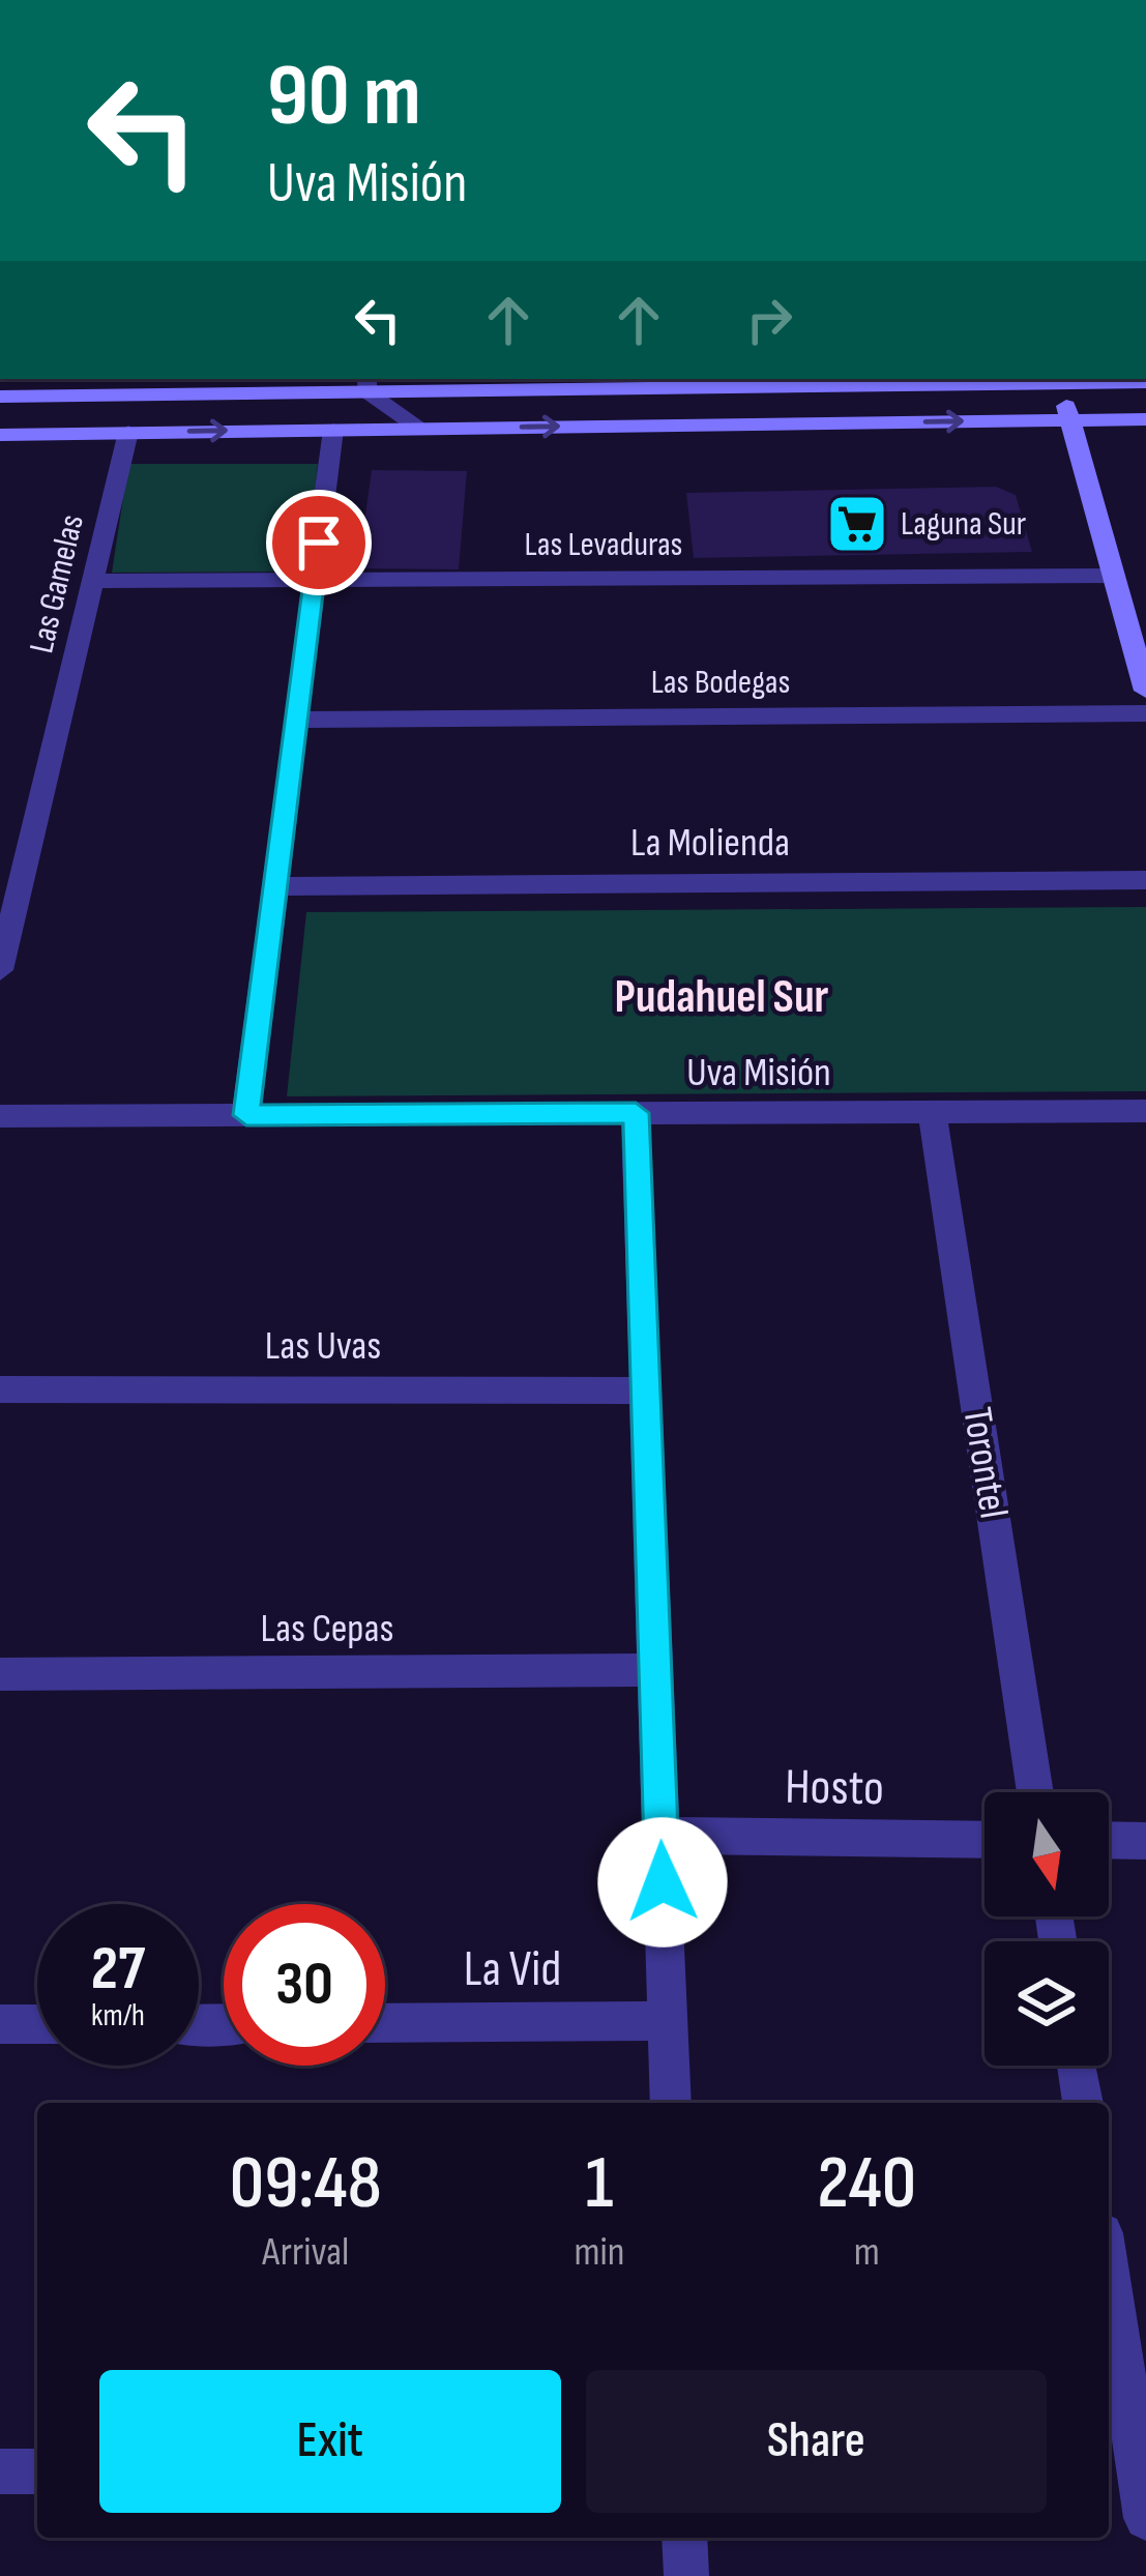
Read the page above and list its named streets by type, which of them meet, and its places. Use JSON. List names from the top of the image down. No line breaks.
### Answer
{"streets":{"street":["Las Levaduras","Las Gamelas","Las Bodegas","La Molienda","Uva Misión","Las Uvas","Torontel","Las Cepas","Hosto","La Vid"]},"crossings":[["Las Levaduras","Las Gamelas"],["Uva Misión","Torontel"]],"districts":["Pudahuel Sur"],"places":{"supermarket":["Laguna Sur"]},"north":"bottom","page":{"turn":["90 m","Uva Misión"],"speed":"27 km/h","limit":"30","eta":["09:48","Arrival","1","min","240","m"],"buttons":["Exit","Share"]}}
